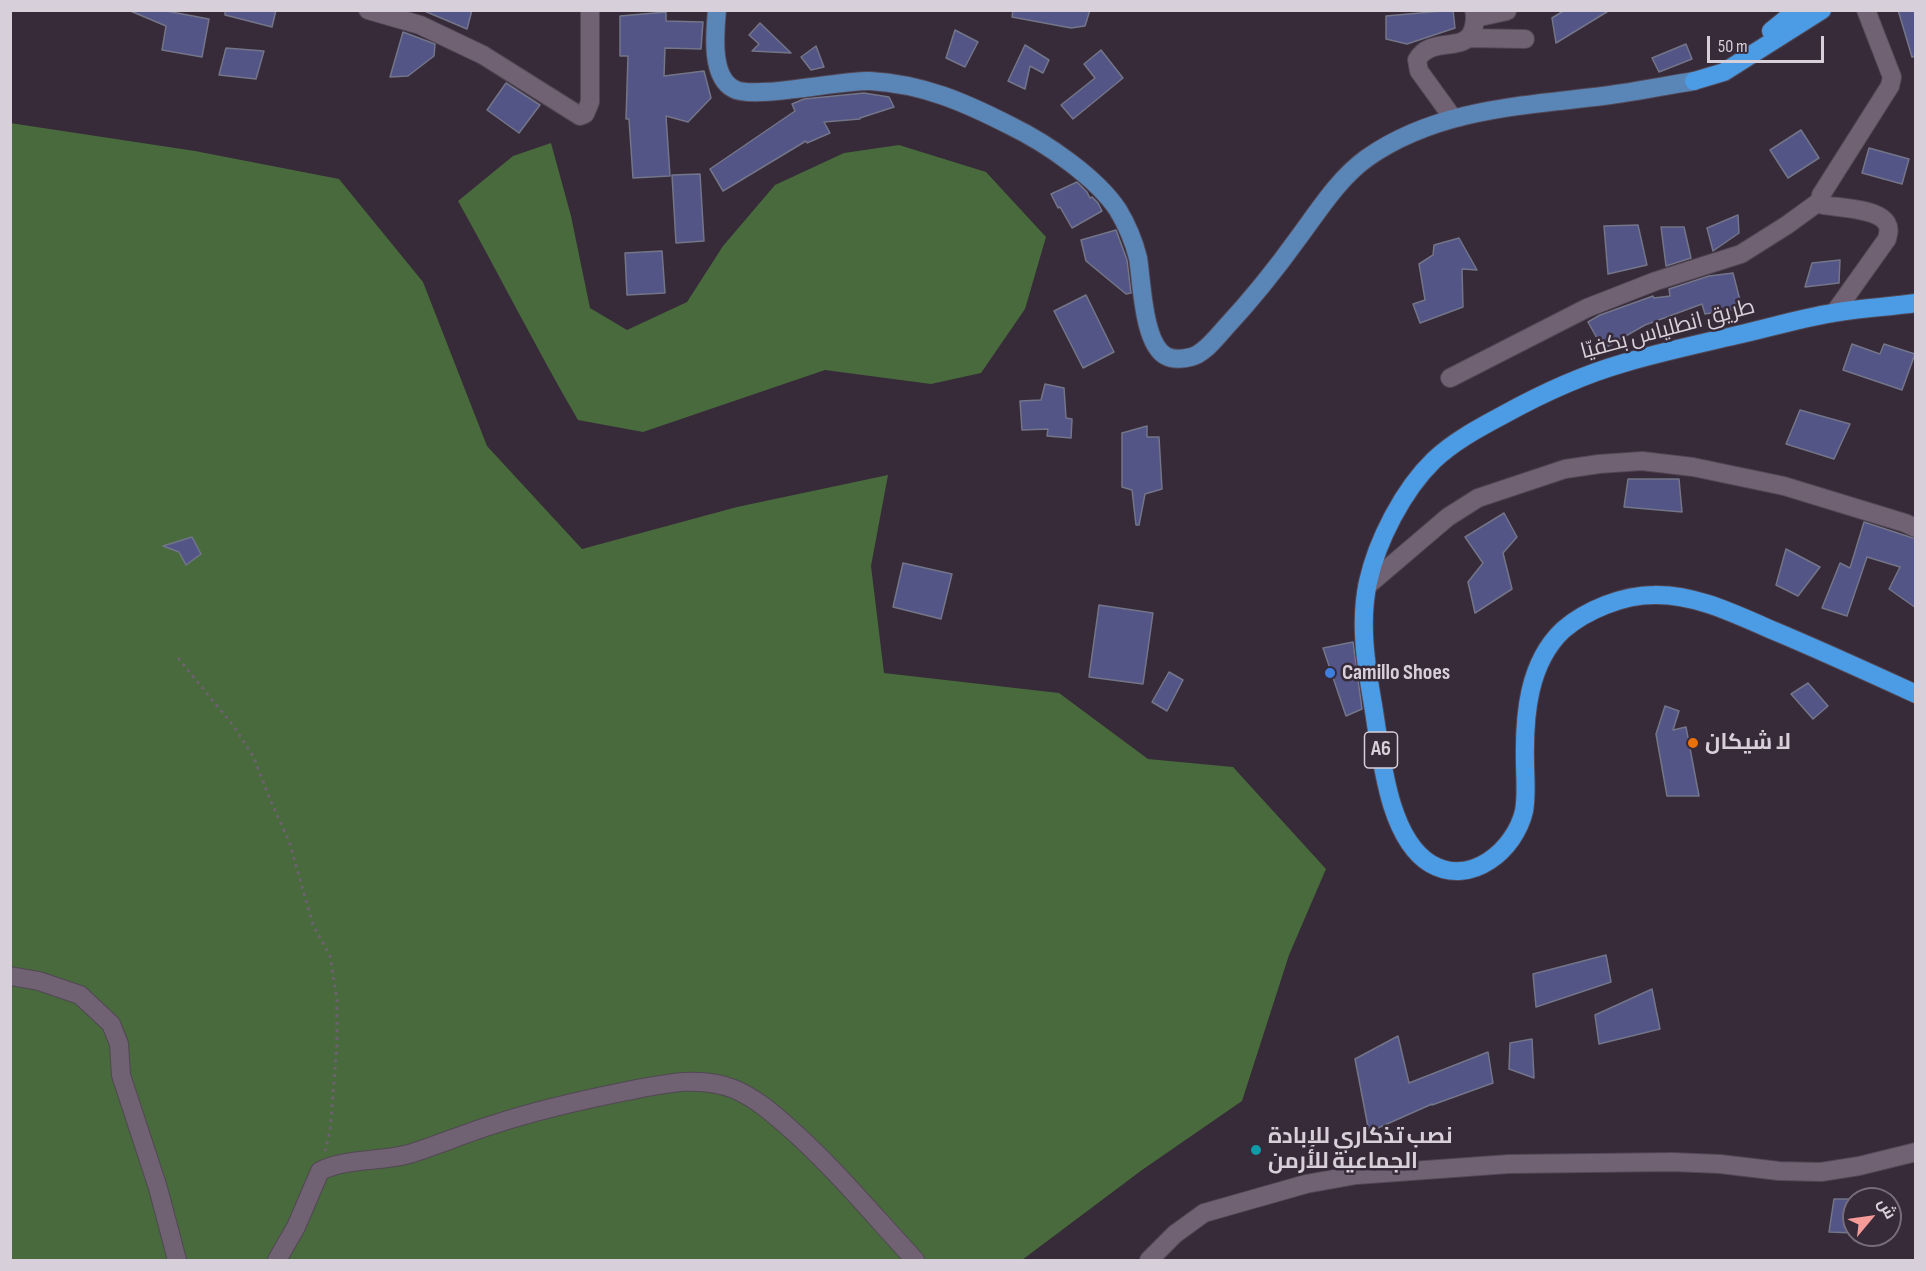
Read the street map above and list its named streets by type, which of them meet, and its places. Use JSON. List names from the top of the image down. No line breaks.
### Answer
{"streets":{"highway":["طريق انطلياس بكفيّا","A6"]},"places":["Camillo Shoes","لا شيكان","نصب تذكاري للإبادة الجماعية للأرمن"],"scale_bar":"50 m","north":"top right"}
